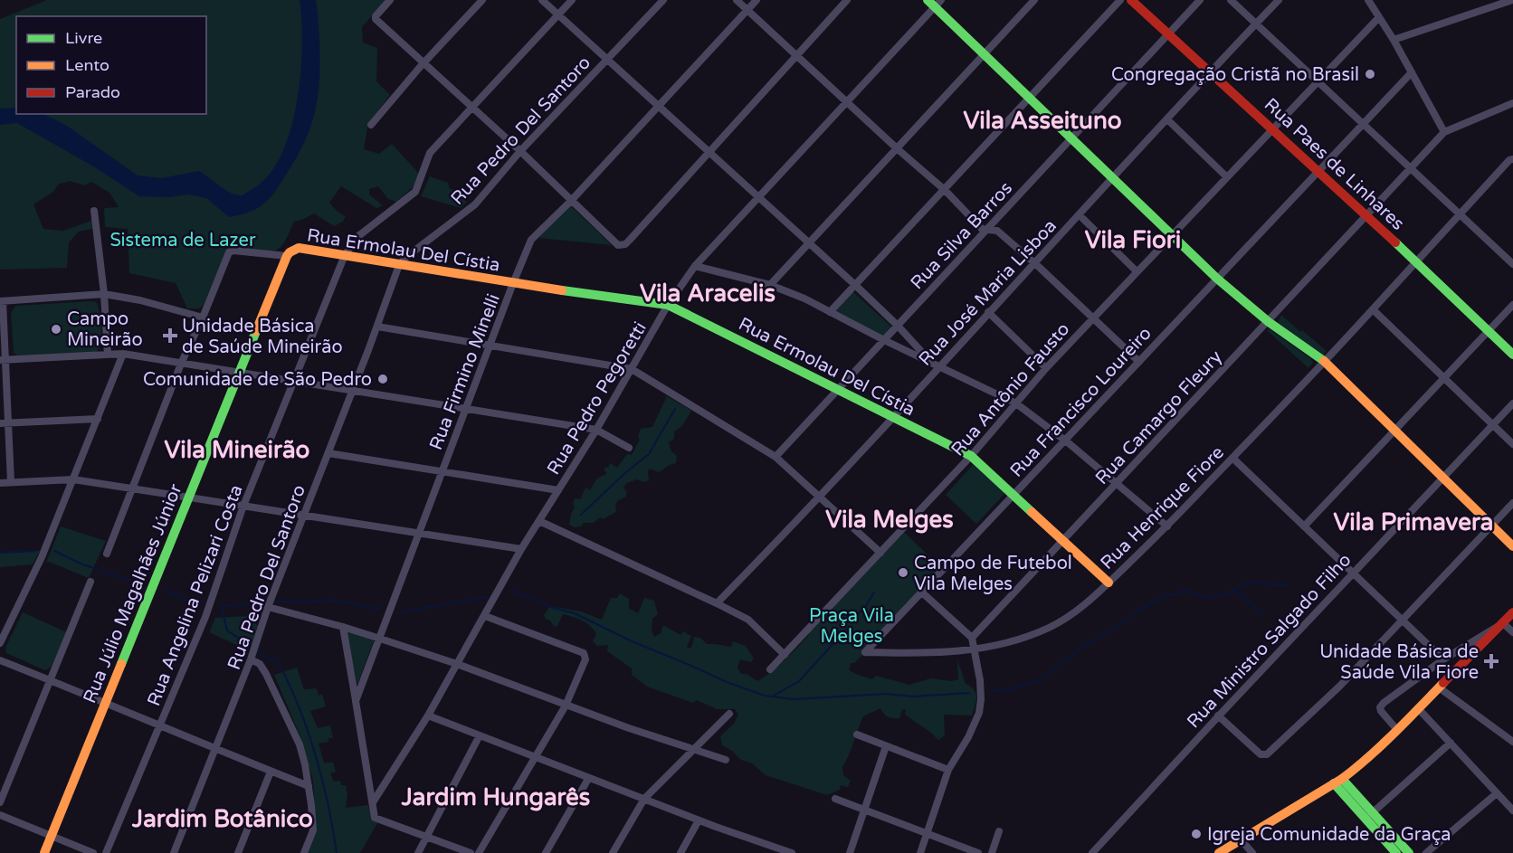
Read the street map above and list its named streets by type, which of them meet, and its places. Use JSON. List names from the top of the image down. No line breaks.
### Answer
{"streets":{"street":["Rua Pedro Del Santoro","Rua Paes de Linhares","Rua Silva Barros","Rua Ermolau Del Cístia","Rua José Maria Lisboa","Rua Firmino Minelli","Rua Antônio Fausto","Rua Pedro Pegoretti","Rua Francisco Loureiro","Rua Camargo Fleury","Rua Henrique Fiore","Rua Júlio Magalhães Júnior","Rua Angelina Pelizari Costa","Rua Ministro Salgado Filho"]},"crossings":[["Rua Pedro Del Santoro","Rua Ermolau Del Cístia"],["Rua Paes de Linhares","Rua Silva Barros"],["Rua Paes de Linhares","Rua José Maria Lisboa"],["Rua Paes de Linhares","Rua Antônio Fausto"],["Rua Paes de Linhares","Rua Francisco Loureiro"],["Rua Paes de Linhares","Rua Camargo Fleury"],["Rua Paes de Linhares","Rua Henrique Fiore"],["Rua Silva Barros","Rua Ermolau Del Cístia"],["Rua Ermolau Del Cístia","Rua José Maria Lisboa"],["Rua Ermolau Del Cístia","Rua Firmino Minelli"],["Rua Ermolau Del Cístia","Rua Antônio Fausto"],["Rua Ermolau Del Cístia","Rua Pedro Pegoretti"],["Rua Ermolau Del Cístia","Rua Francisco Loureiro"],["Rua Ermolau Del Cístia","Rua Camargo Fleury"],["Rua Ermolau Del Cístia","Rua Henrique Fiore"],["Rua Ermolau Del Cístia","Rua Júlio Magalhães Júnior"],["Rua Ermolau Del Cístia","Rua Angelina Pelizari Costa"],["Rua Francisco Loureiro","Rua Henrique Fiore"]],"districts":["Vila Asseituno","Vila Fiori","Vila Aracelis","Vila Mineirão","Vila Melges","Vila Primavera","Jardim Hungarês","Jardim Botânico"],"parks":["Sistema de Lazer","Praça Vila Melges"],"places":{"other":["Congregação Cristã no Brasil","Campo Mineirão","Comunidade de São Pedro","Campo de Futebol Vila Melges","Igreja Comunidade da Graça"],"health":["Unidade Básica de Saúde Mineirão","Unidade Básica de Saúde Vila Fiore"]},"legend":["Livre","Lento","Parado"]}
